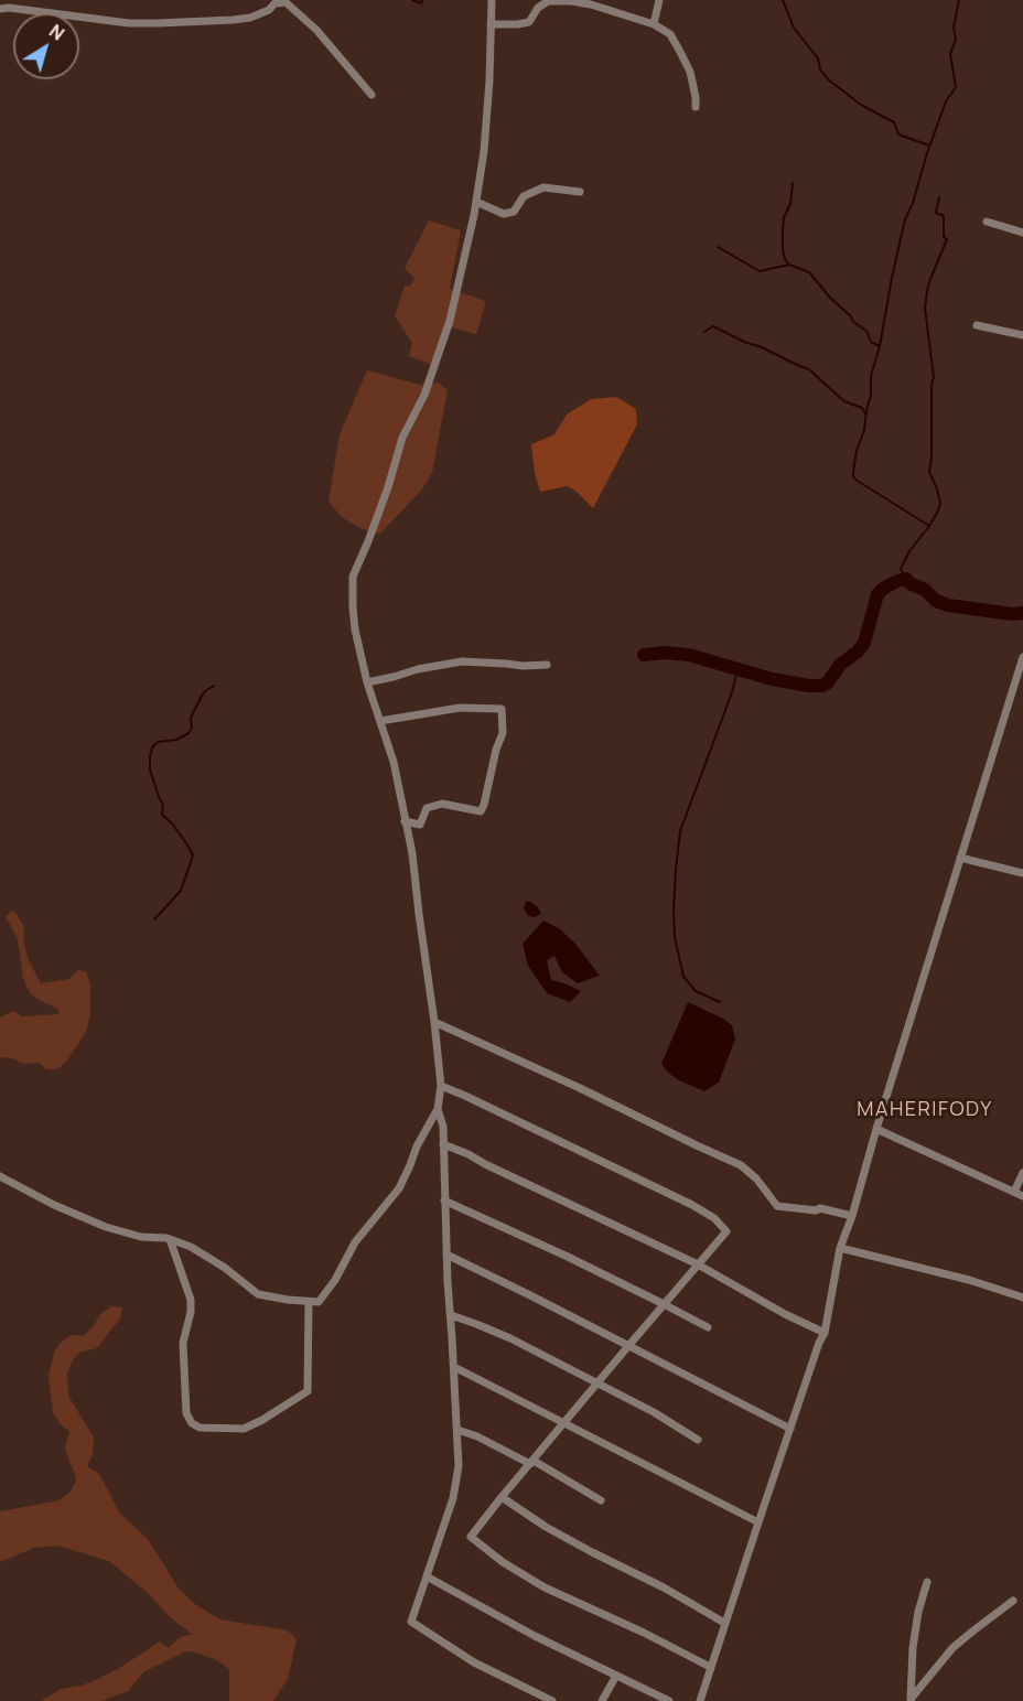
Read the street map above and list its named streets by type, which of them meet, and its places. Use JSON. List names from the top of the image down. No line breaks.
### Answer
{"districts":["MAHERIFODY"],"north":"top right"}
